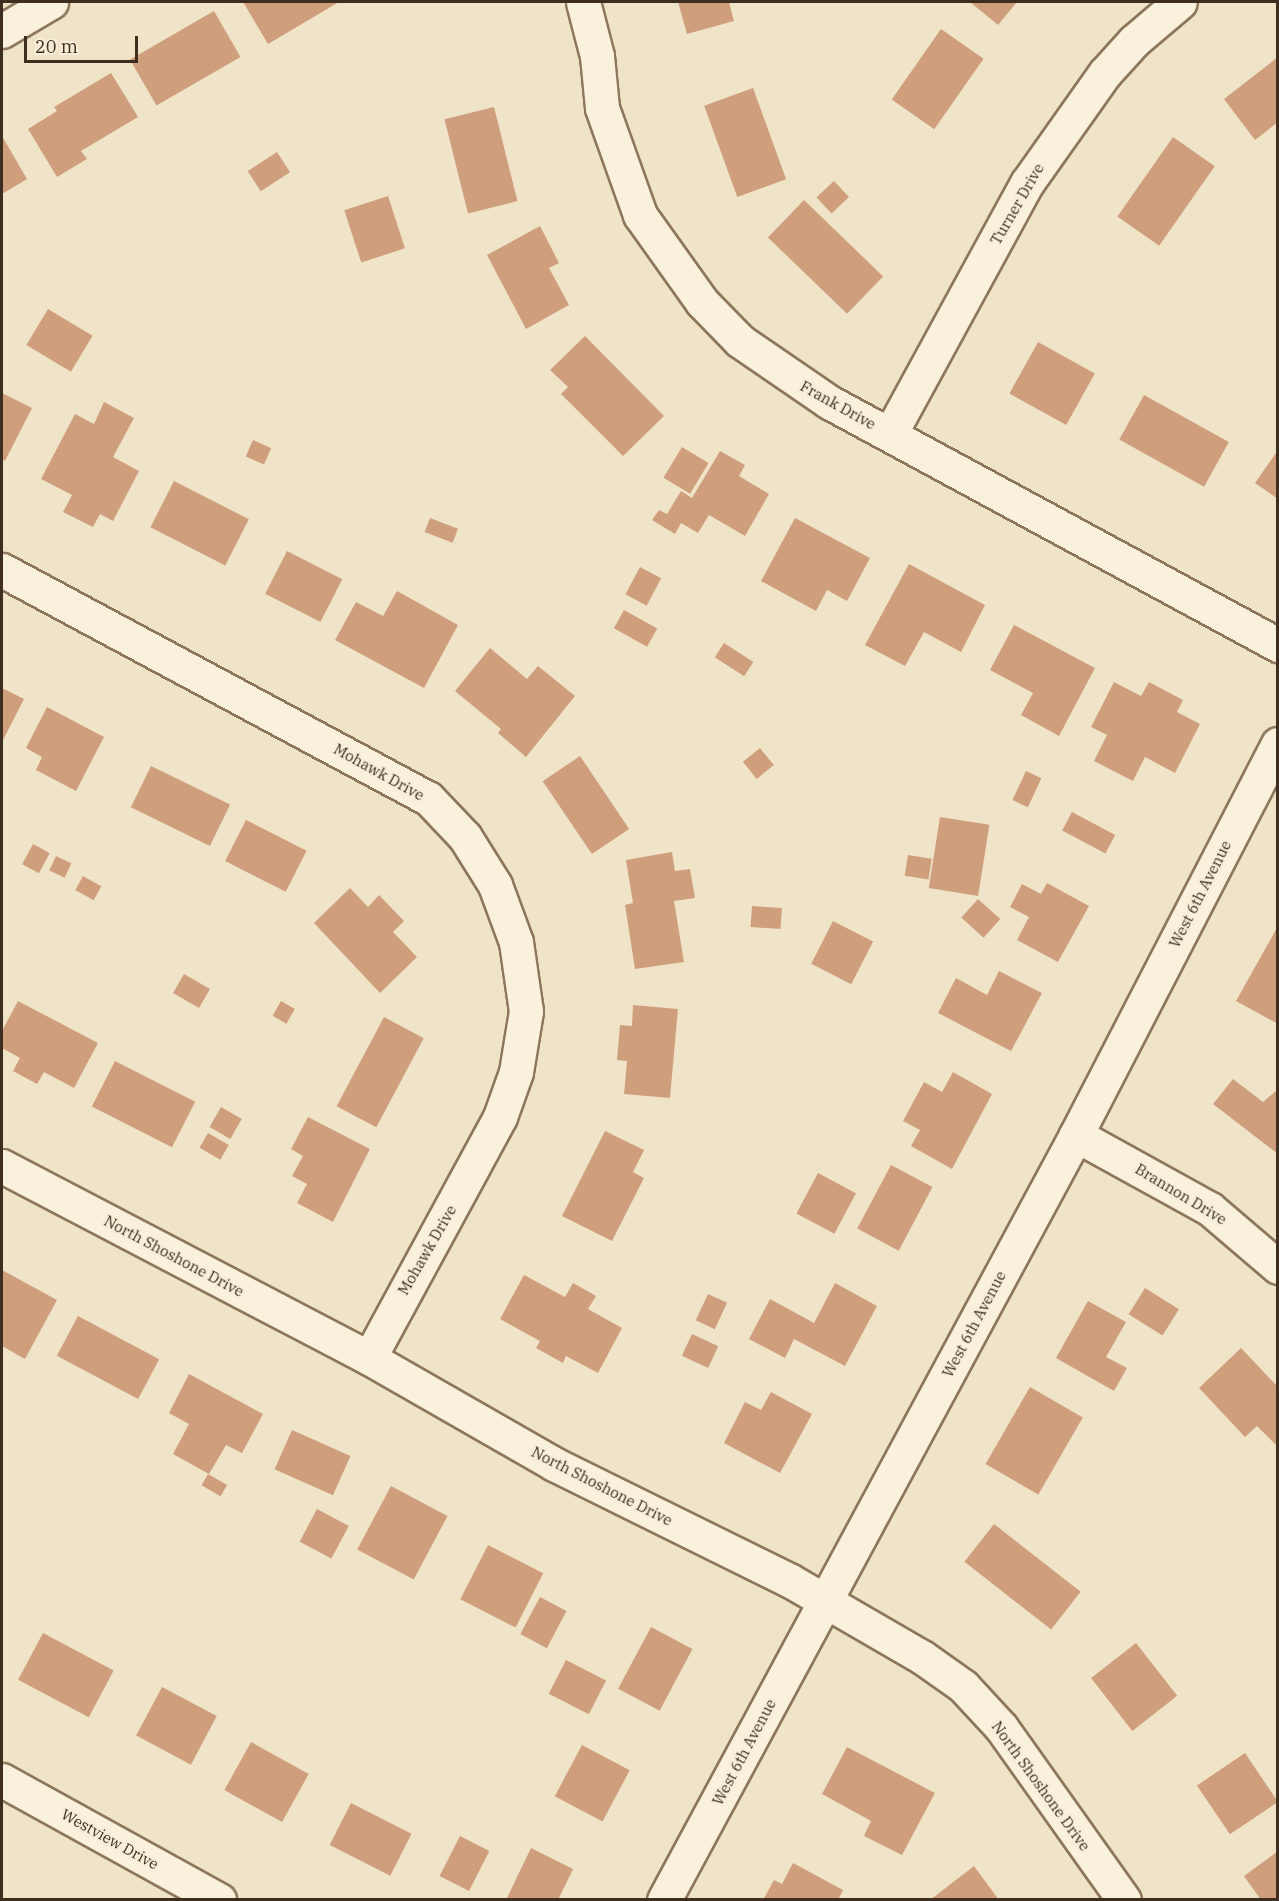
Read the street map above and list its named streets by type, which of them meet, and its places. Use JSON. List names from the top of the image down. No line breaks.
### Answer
{"streets":{"street":["Turner Drive","Frank Drive","Mohawk Drive","West 6th Avenue","Brannon Drive","North Shoshone Drive","Westview Drive"]},"crossings":[["Turner Drive","Frank Drive"],["Mohawk Drive","North Shoshone Drive"],["West 6th Avenue","Brannon Drive"],["West 6th Avenue","North Shoshone Drive"]],"scale_bar":"20 m"}
